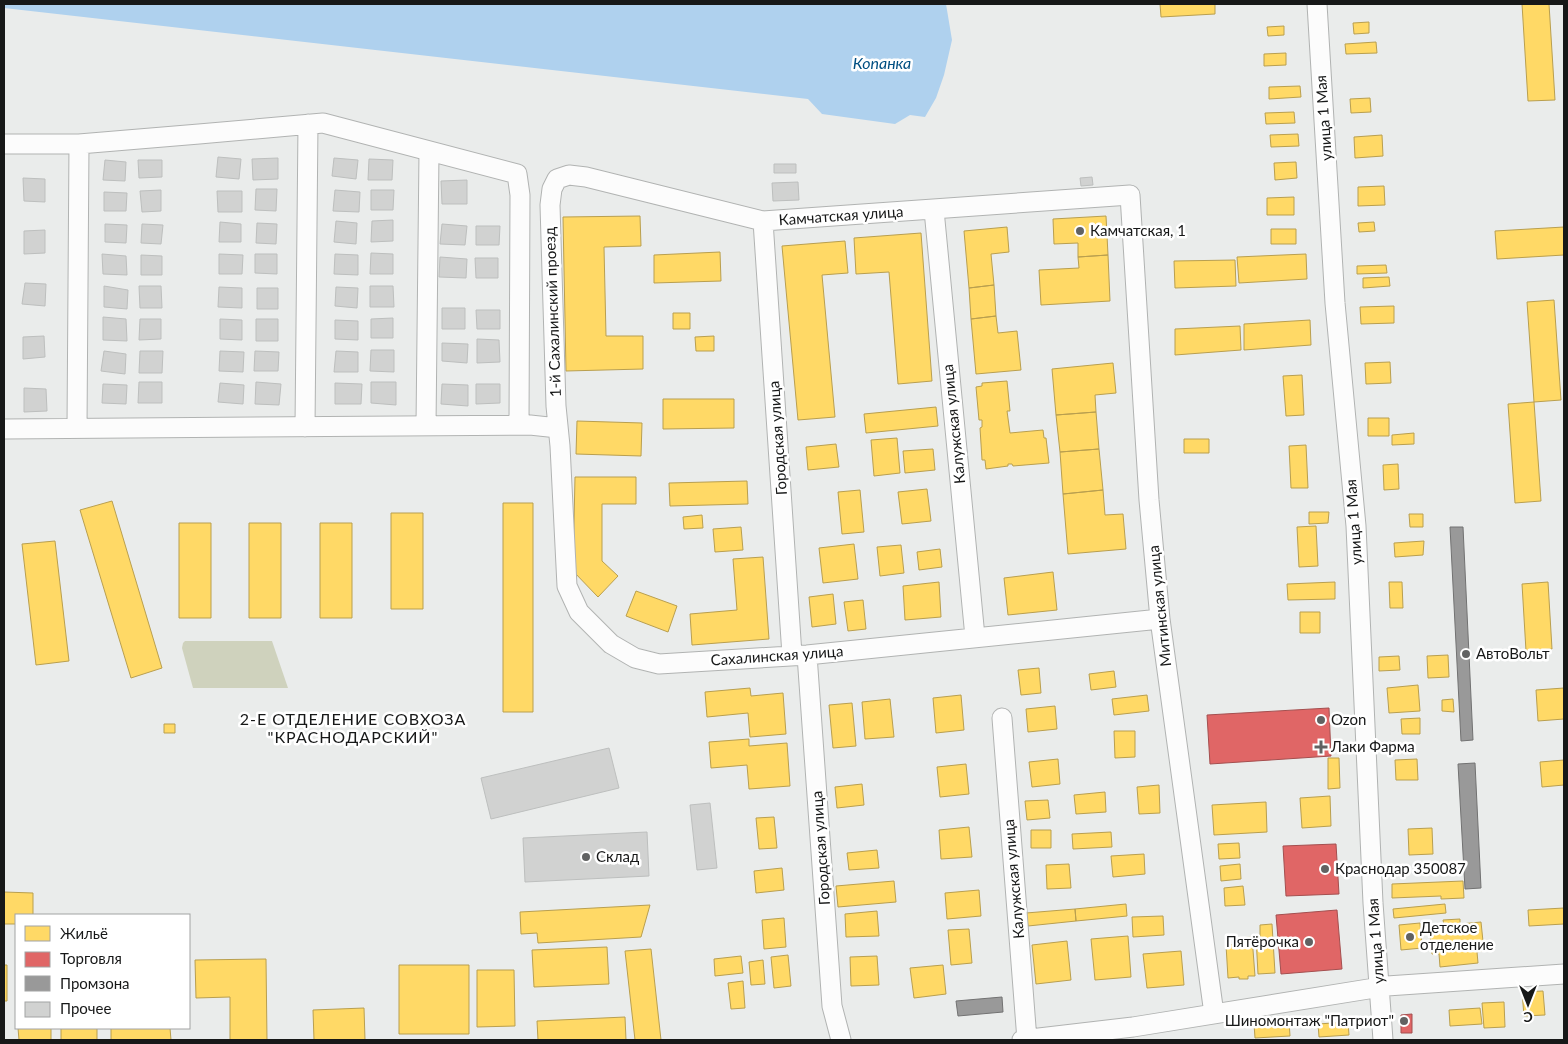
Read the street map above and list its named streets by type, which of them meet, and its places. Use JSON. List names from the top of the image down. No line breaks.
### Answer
{"streets":{"street":["улица 1 Мая","Камчатская улица","1-й Сахалинский проезд","Калужская улица","Городская улица","Митинская улица","Сахалинская улица"]},"crossings":[["Камчатская улица","1-й Сахалинский проезд"],["Камчатская улица","Калужская улица"],["Камчатская улица","Городская улица"],["Камчатская улица","Митинская улица"],["1-й Сахалинский проезд","Сахалинская улица"],["Калужская улица","Сахалинская улица"],["Городская улица","Сахалинская улица"],["Митинская улица","Сахалинская улица"]],"districts":["2-Е ОТДЕЛЕНИЕ СОВХОЗА \"КРАСНОДАРСКИЙ\""],"water":["Копанка"],"places":{"other":["Камчатская, 1","АвтоВольт","Ozon","Склад","Краснодар 350087","Детское отделение","Пятёрочка","Шиномонтаж \"Патриот\""],"health":["Лаки Фарма"]},"legend":["Жильё","Торговля","Промзона","Прочее"],"north":"bottom"}
